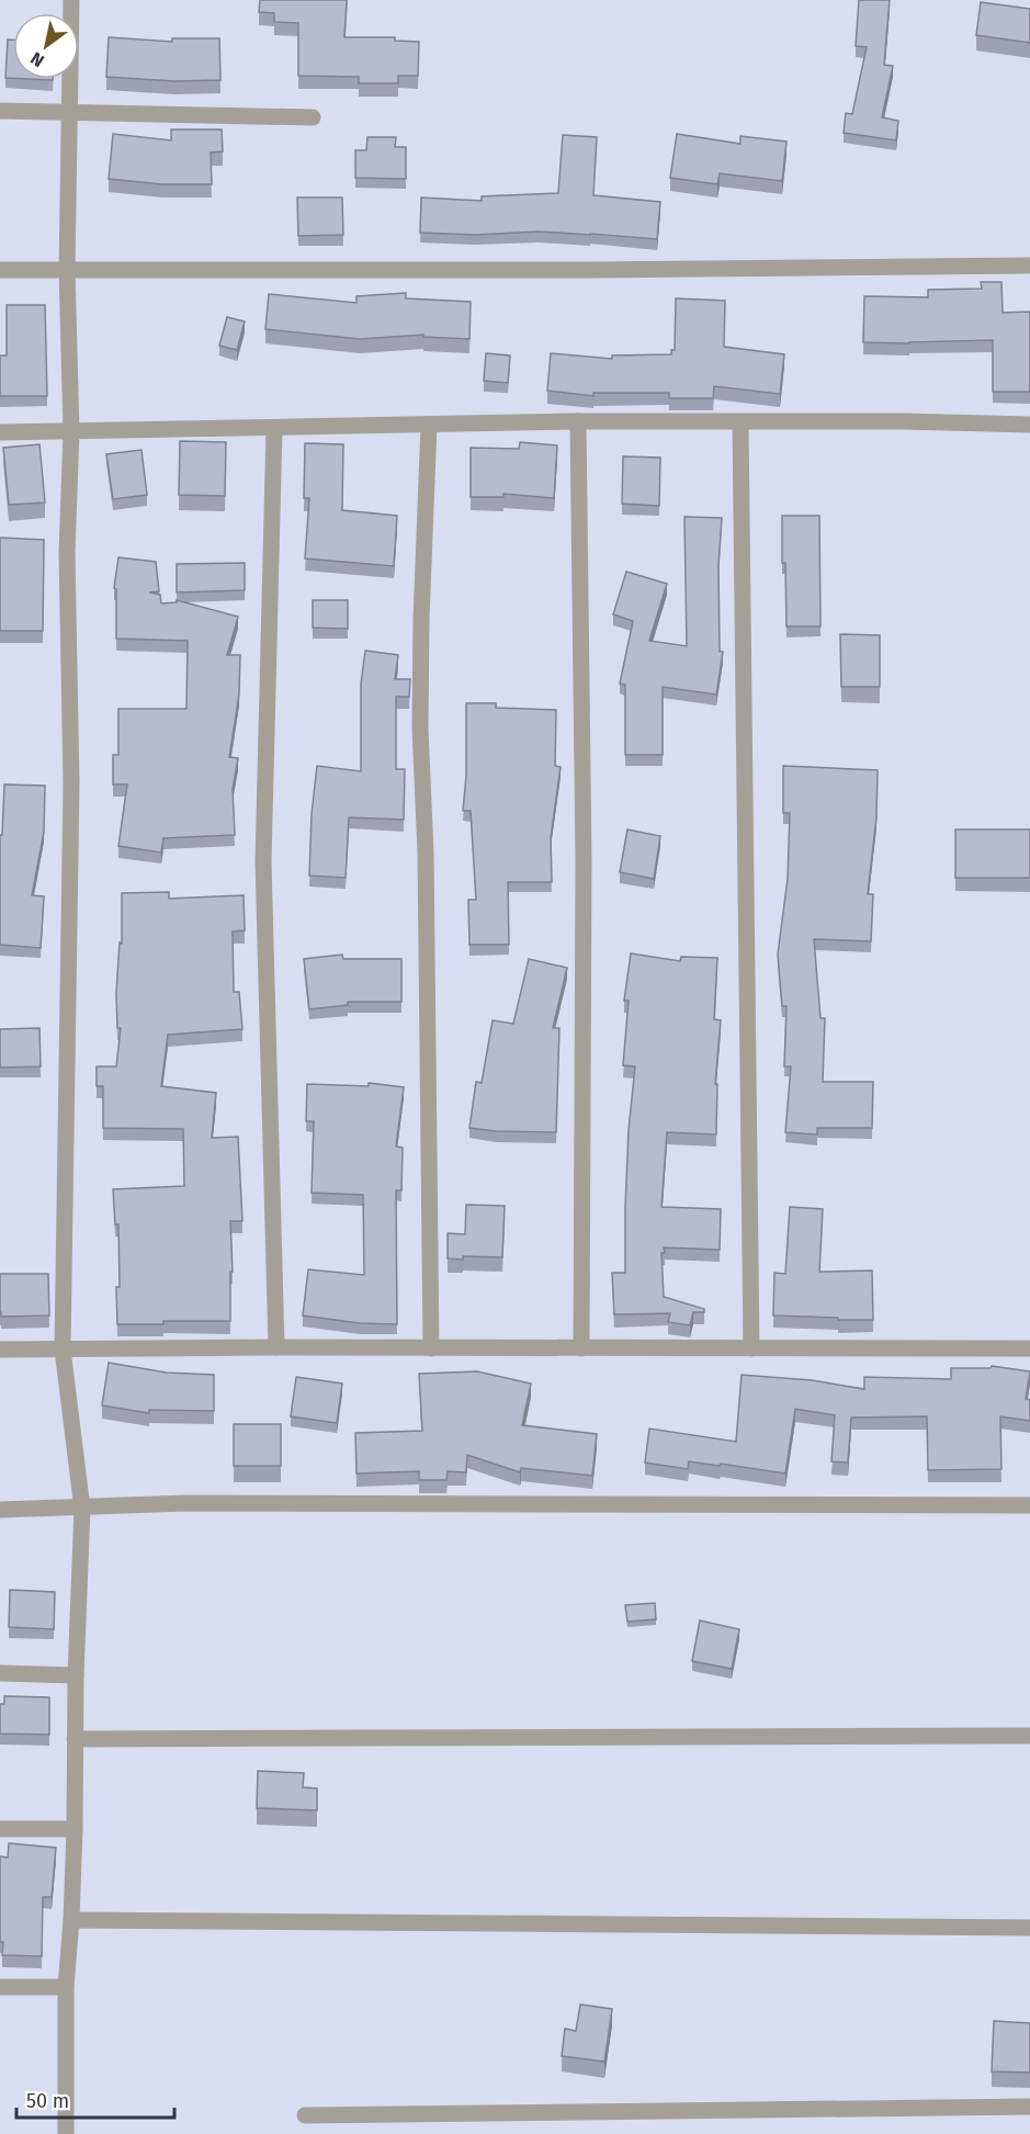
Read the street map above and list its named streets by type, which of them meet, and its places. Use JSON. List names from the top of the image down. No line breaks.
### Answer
{"scale_bar":"50 m","north":"bottom left"}
